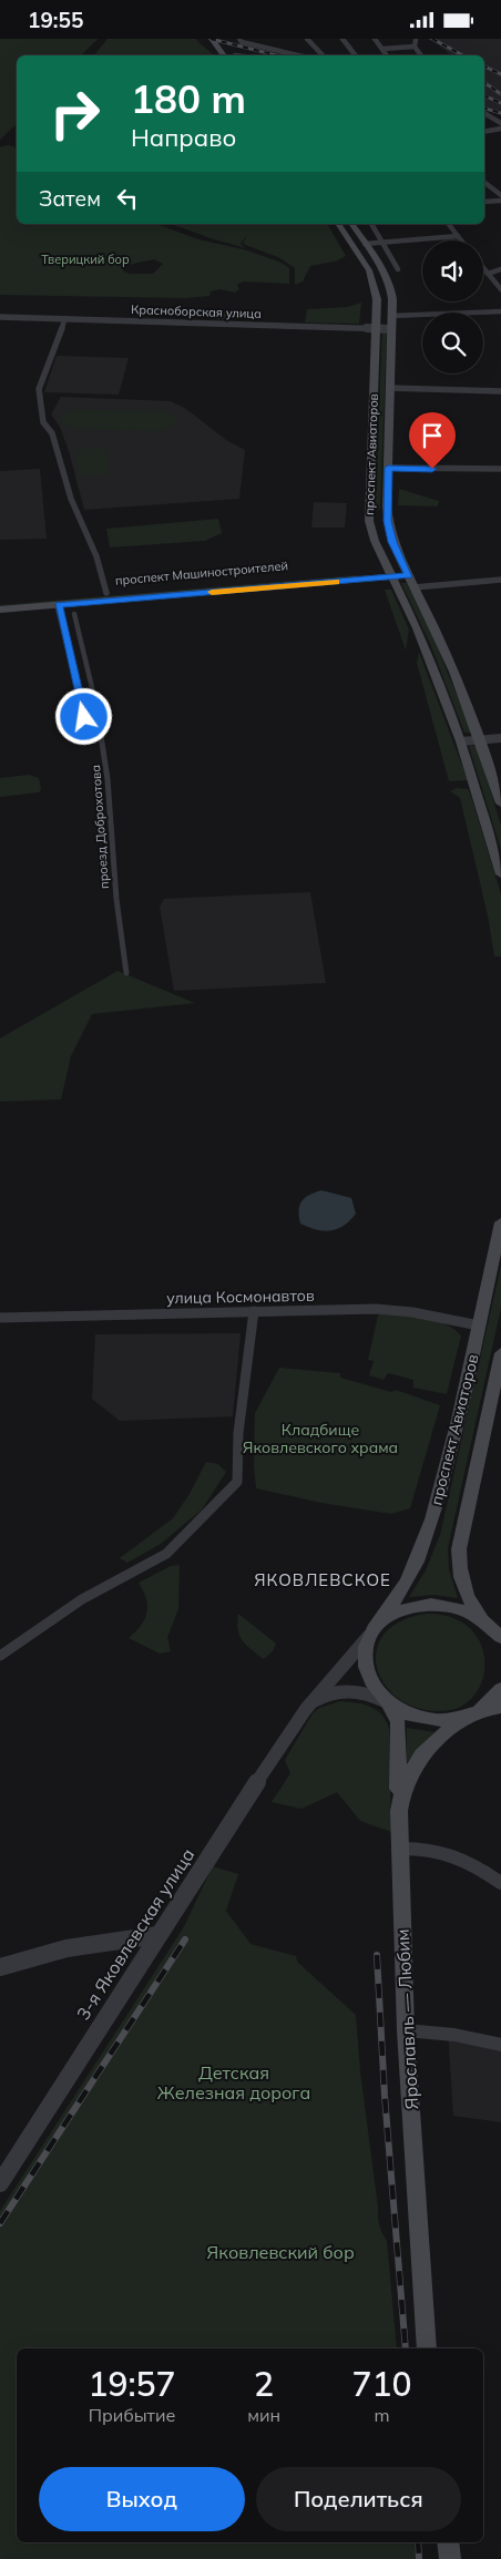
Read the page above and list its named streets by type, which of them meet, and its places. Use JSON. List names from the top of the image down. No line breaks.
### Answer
{"streets":{"main road":["проспект Авиаторов","проспект Машиностроителей","Ярославль — Любим"],"street":["Красноборская улица","проезд Доброхотова","улица Космонавтов","3-я Яковлевская улица"]},"crossings":[["Красноборская улица","проспект Авиаторов"],["проспект Авиаторов","проспект Машиностроителей"],["проспект Авиаторов","улица Космонавтов"],["проспект Авиаторов","3-я Яковлевская улица"]],"districts":["ЯКОВЛЕВСКОЕ"],"parks":["Тверицкий бор","Кладбище Яковлевского храма","Детская Железная дорога","Яковлевский бор"],"page":{"status":"19:55","turn":["180 m","Направо"],"then":"Затем","eta":["19:57","Прибытие","2","мин","710","m"],"buttons":["Выход","Поделиться"]}}
